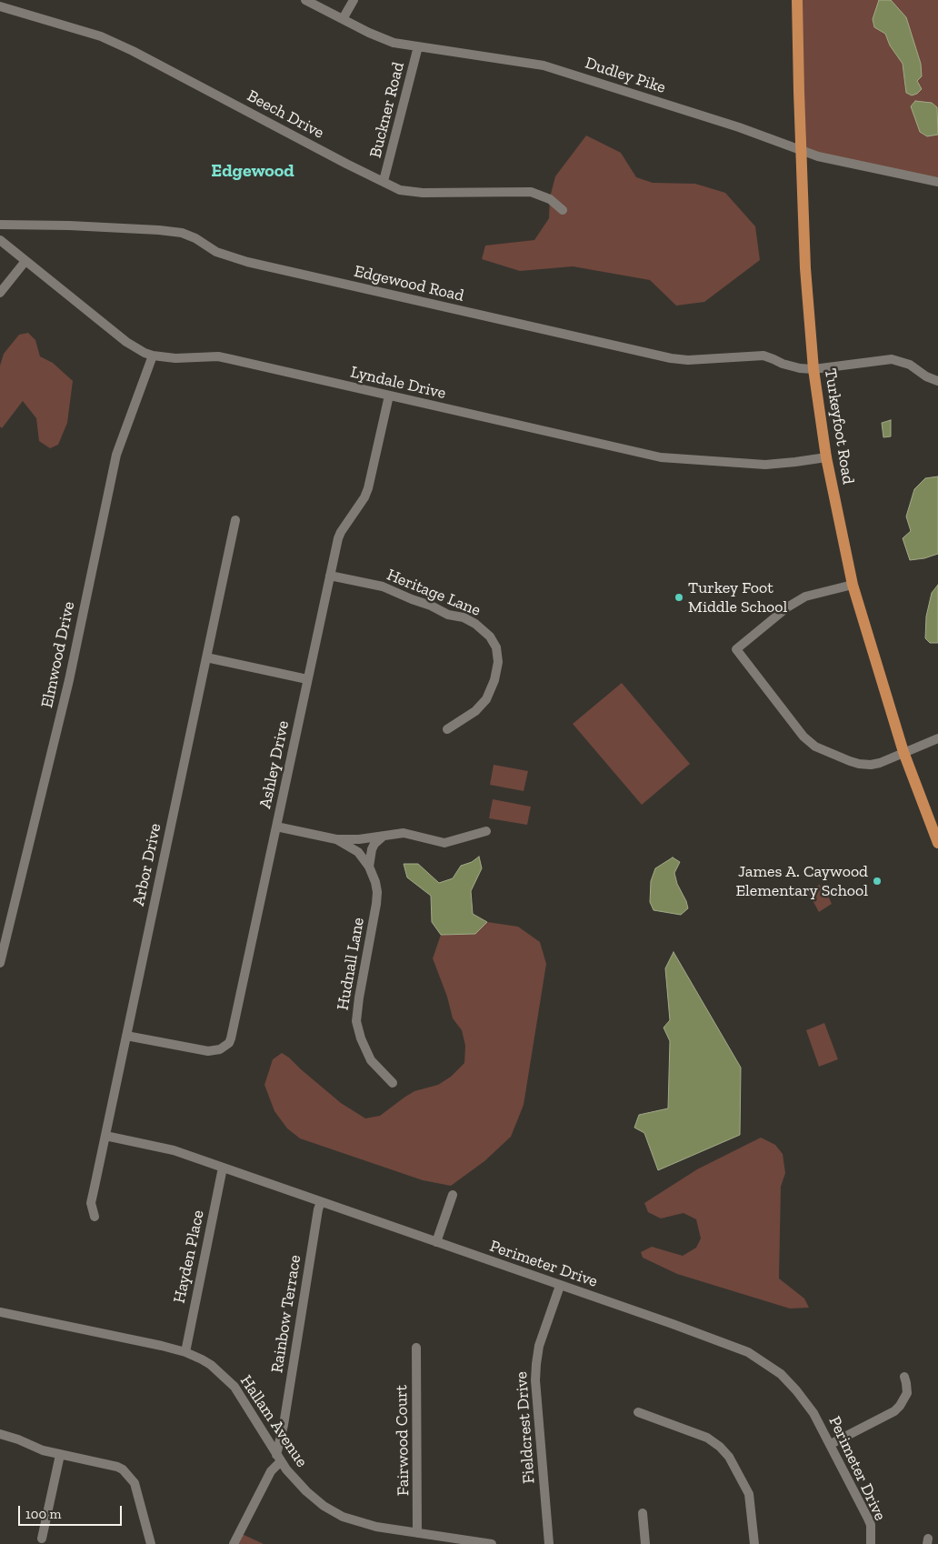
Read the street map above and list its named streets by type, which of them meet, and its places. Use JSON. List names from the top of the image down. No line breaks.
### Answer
{"streets":{"main road":["Turkeyfoot Road"],"street":["Dudley Pike","Buckner Road","Beech Drive","Edgewood Road","Lyndale Drive","Heritage Lane","Elmwood Drive","Ashley Drive","Arbor Drive","Hudnall Lane","Hayden Place","Perimeter Drive","Rainbow Terrace","Hallam Avenue","Fieldcrest Drive","Fairwood Court"]},"crossings":[["Dudley Pike","Buckner Road"],["Dudley Pike","Turkeyfoot Road"],["Buckner Road","Beech Drive"],["Edgewood Road","Turkeyfoot Road"],["Lyndale Drive","Turkeyfoot Road"],["Lyndale Drive","Elmwood Drive"],["Lyndale Drive","Ashley Drive"],["Heritage Lane","Ashley Drive"],["Ashley Drive","Arbor Drive"],["Ashley Drive","Hudnall Lane"],["Arbor Drive","Perimeter Drive"],["Hayden Place","Perimeter Drive"],["Hayden Place","Hallam Avenue"],["Perimeter Drive","Rainbow Terrace"],["Perimeter Drive","Fieldcrest Drive"],["Rainbow Terrace","Hallam Avenue"],["Hallam Avenue","Fairwood Court"]],"districts":["Edgewood"],"places":["Turkey Foot Middle School","James A. Caywood Elementary School"],"scale_bar":"100 m"}
